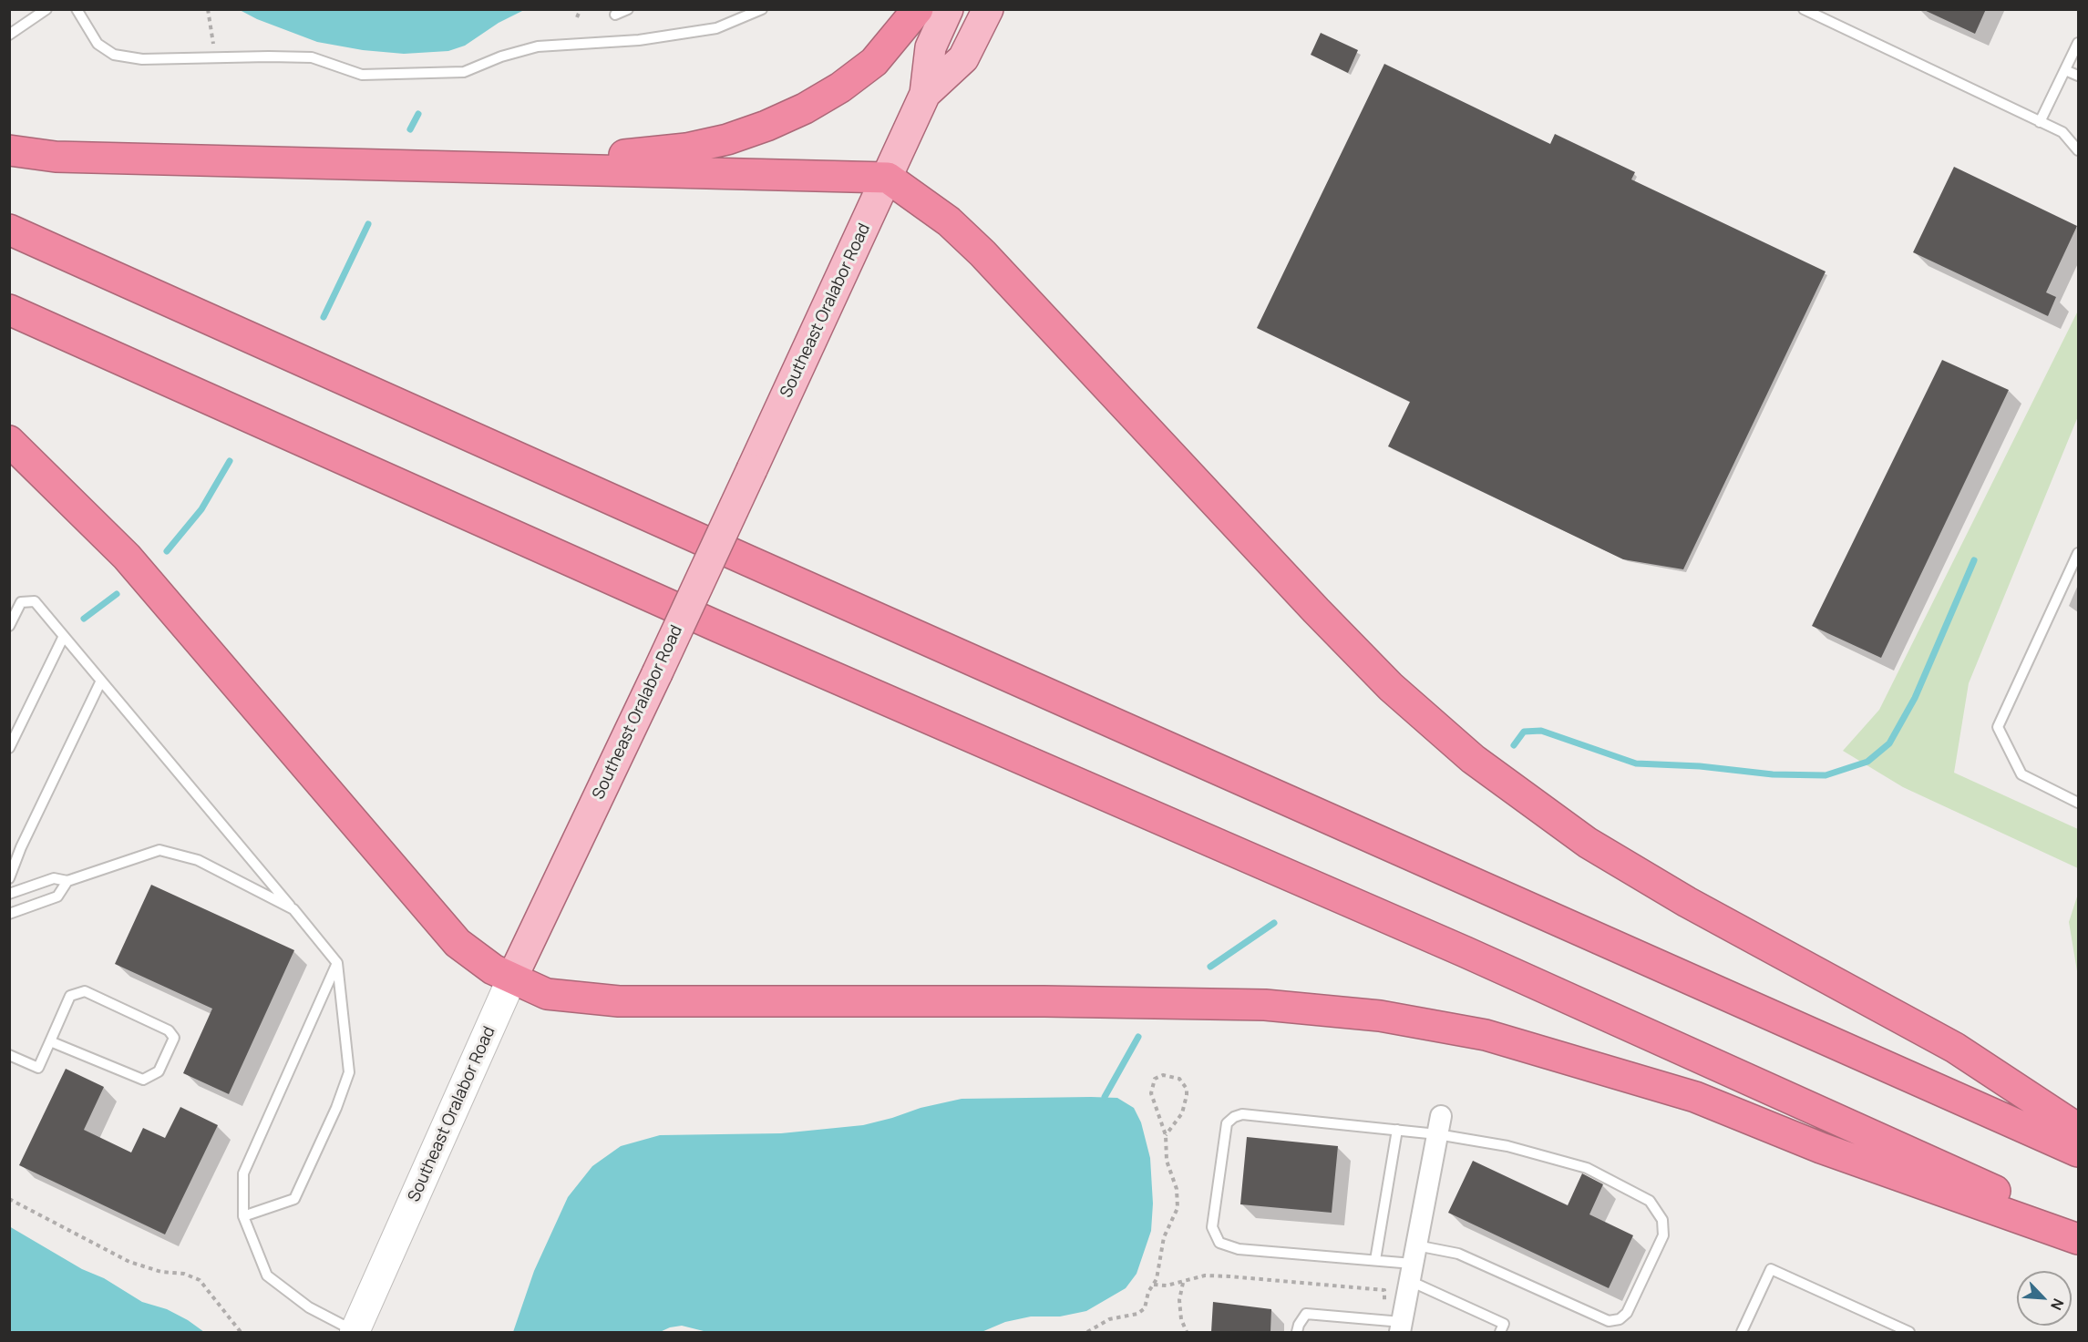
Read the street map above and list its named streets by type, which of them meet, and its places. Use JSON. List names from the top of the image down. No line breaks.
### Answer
{"streets":{"main road":["Southeast Oralabor Road"]},"north":"bottom right"}
